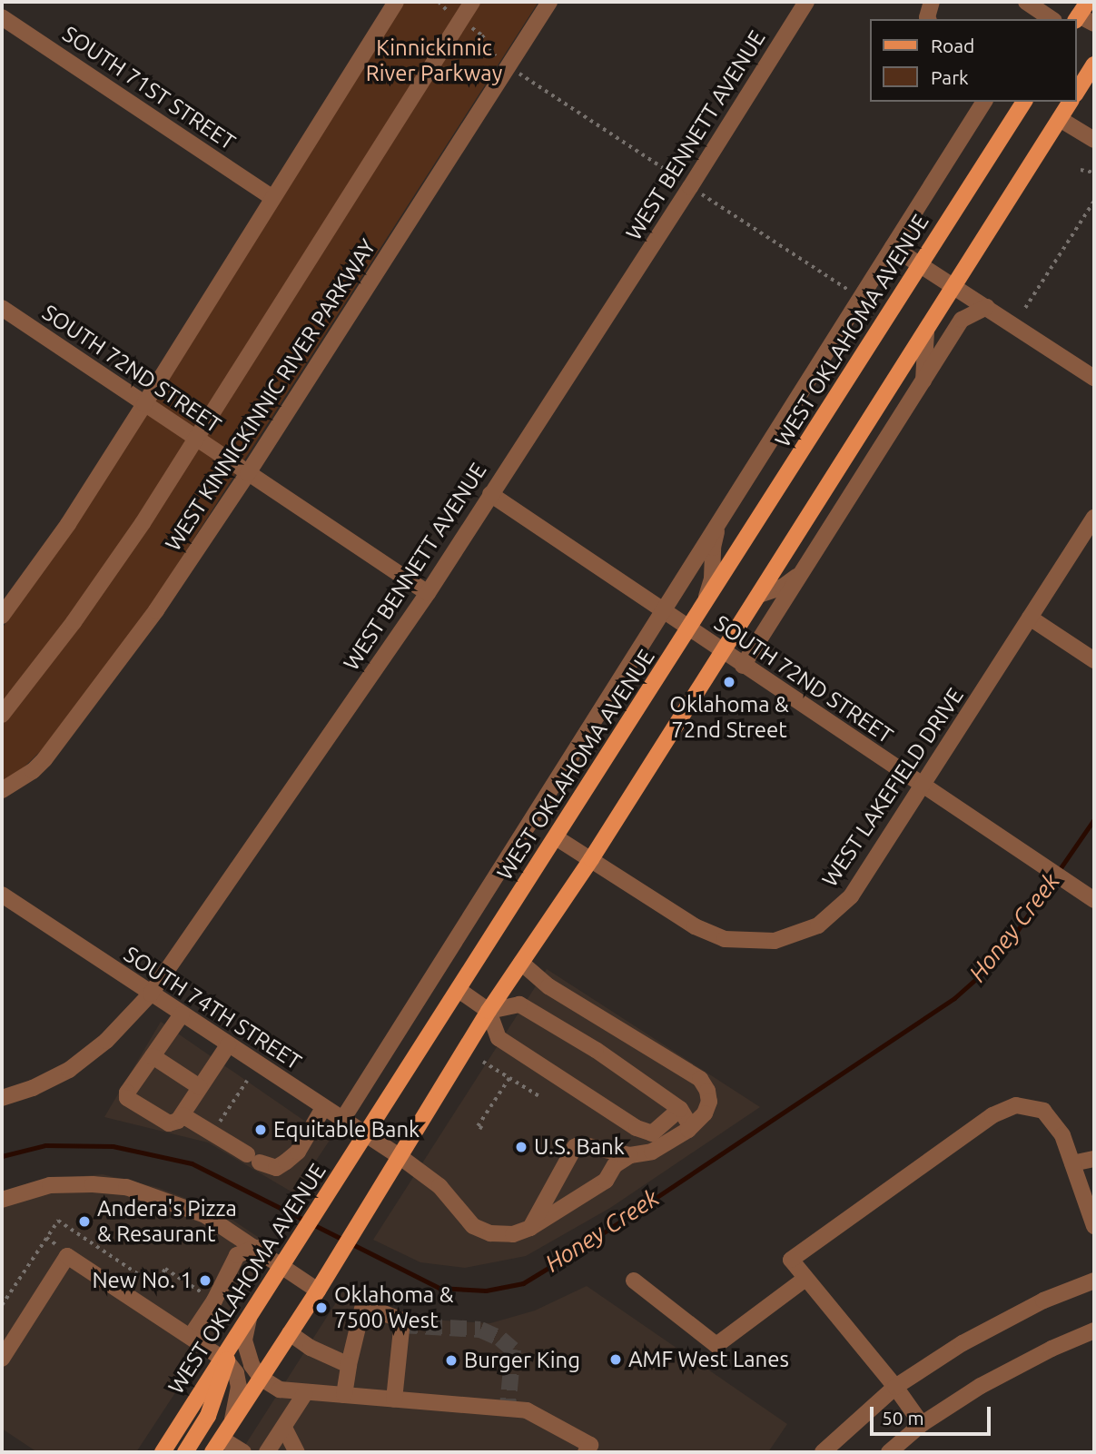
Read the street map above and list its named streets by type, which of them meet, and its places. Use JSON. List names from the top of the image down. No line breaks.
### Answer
{"streets":{"main road":["WEST OKLAHOMA AVENUE"],"street":["SOUTH 71ST STREET","WEST BENNETT AVENUE","SOUTH 72ND STREET","WEST KINNICKINNIC RIVER PARKWAY","WEST LAKEFIELD DRIVE","SOUTH 74TH STREET"]},"crossings":[["WEST BENNETT AVENUE","SOUTH 72ND STREET"],["WEST BENNETT AVENUE","SOUTH 74TH STREET"],["WEST OKLAHOMA AVENUE","SOUTH 72ND STREET"],["WEST OKLAHOMA AVENUE","WEST LAKEFIELD DRIVE"],["WEST OKLAHOMA AVENUE","SOUTH 74TH STREET"],["SOUTH 72ND STREET","WEST KINNICKINNIC RIVER PARKWAY"],["SOUTH 72ND STREET","WEST LAKEFIELD DRIVE"]],"water":["Honey Creek"],"parks":["Kinnickinnic River Parkway"],"places":["Oklahoma & 72nd Street","Equitable Bank","U.S. Bank","Andera's Pizza & Resaurant","New No. 1","Oklahoma & 7500 West","AMF West Lanes","Burger King"],"legend":["Road","Park"],"scale_bar":"50 m"}
